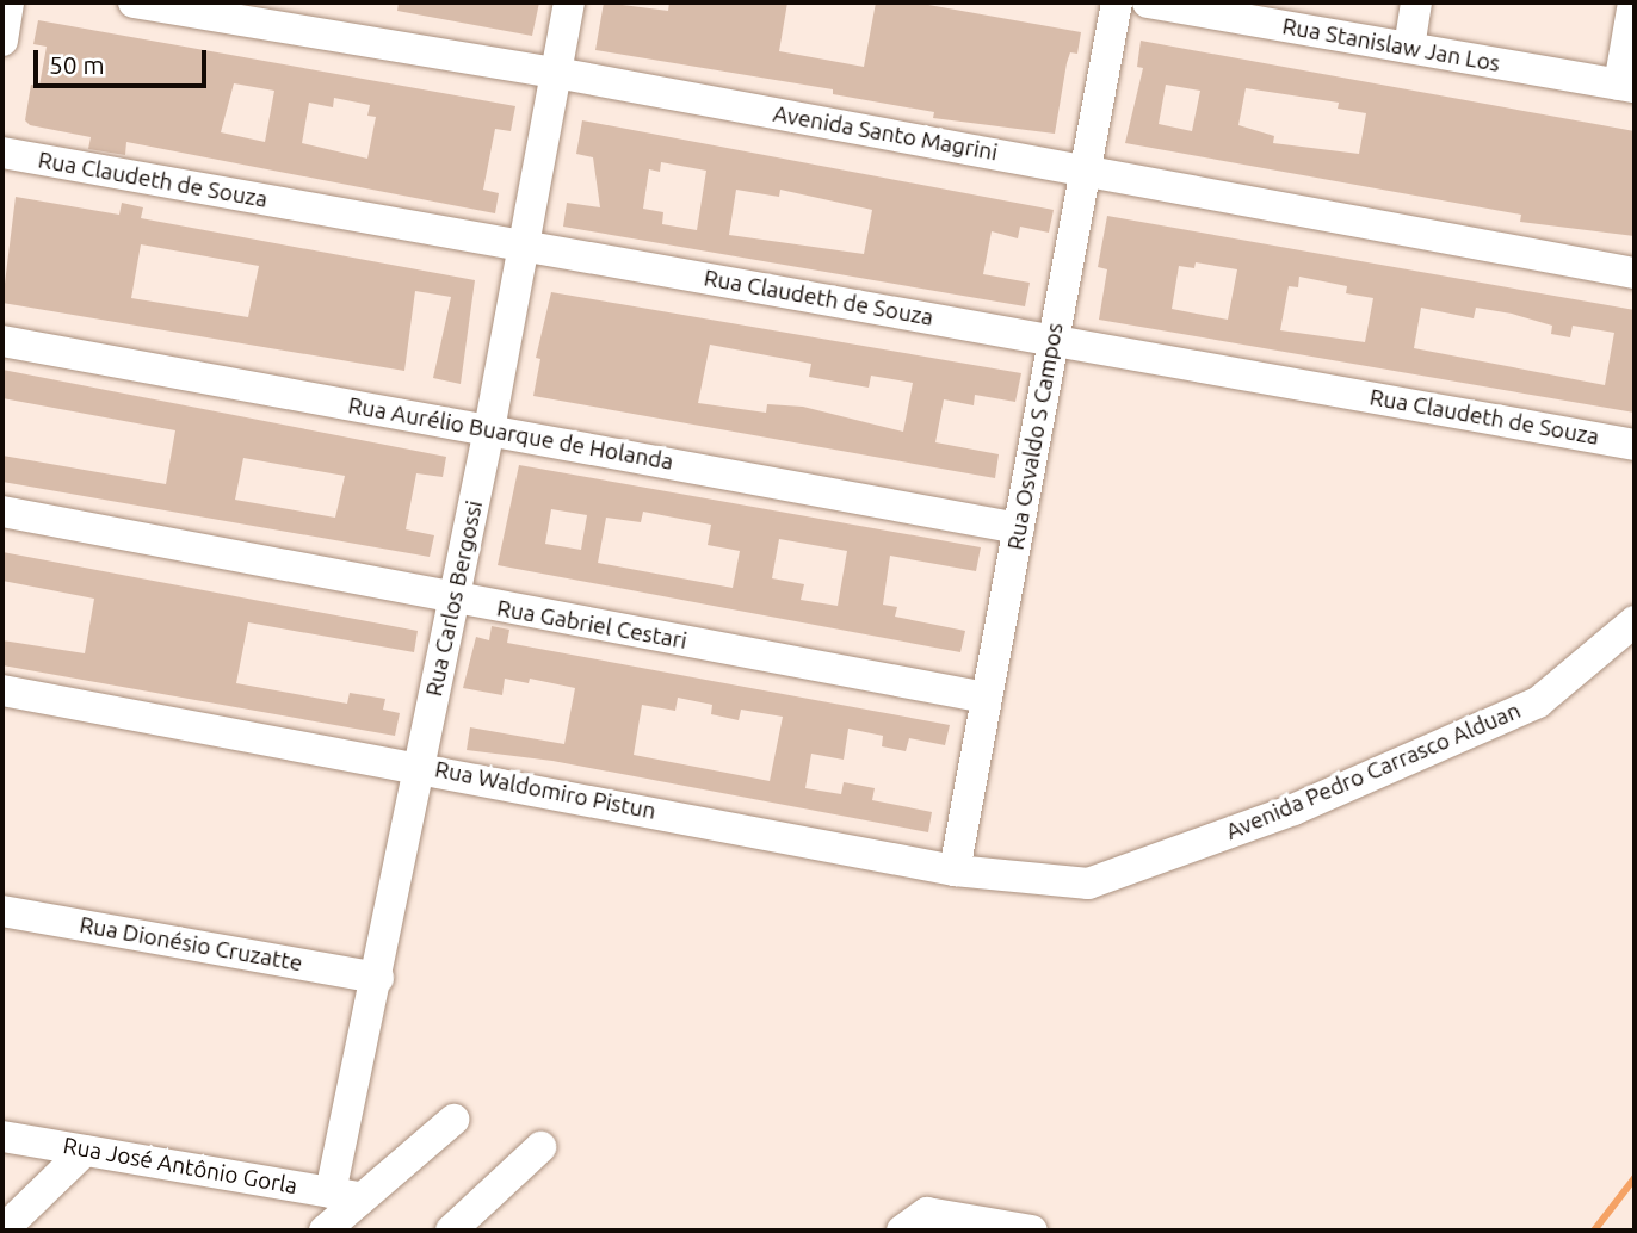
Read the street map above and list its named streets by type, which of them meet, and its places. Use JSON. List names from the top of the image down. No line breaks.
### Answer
{"streets":{"street":["Rua Stanislaw Jan Los","Avenida Santo Magrini","Rua Claudeth de Souza","Rua Aurélio Buarque de Holanda","Rua Osvaldo S Campos","Rua Carlos Bergossi","Rua Gabriel Cestari","Avenida Pedro Carrasco Alduan","Rua Waldomiro Pistun","Rua Dionésio Cruzatte","Rua José Antônio Gorla"]},"crossings":[["Avenida Santo Magrini","Rua Osvaldo S Campos"],["Avenida Santo Magrini","Rua Carlos Bergossi"],["Rua Claudeth de Souza","Rua Osvaldo S Campos"],["Rua Claudeth de Souza","Rua Carlos Bergossi"],["Rua Aurélio Buarque de Holanda","Rua Osvaldo S Campos"],["Rua Aurélio Buarque de Holanda","Rua Carlos Bergossi"],["Rua Osvaldo S Campos","Rua Gabriel Cestari"],["Rua Osvaldo S Campos","Rua Waldomiro Pistun"],["Rua Carlos Bergossi","Rua Gabriel Cestari"],["Rua Carlos Bergossi","Rua Waldomiro Pistun"],["Rua Carlos Bergossi","Rua Dionésio Cruzatte"],["Rua Carlos Bergossi","Rua José Antônio Gorla"],["Avenida Pedro Carrasco Alduan","Rua Waldomiro Pistun"]],"scale_bar":"50 m"}
